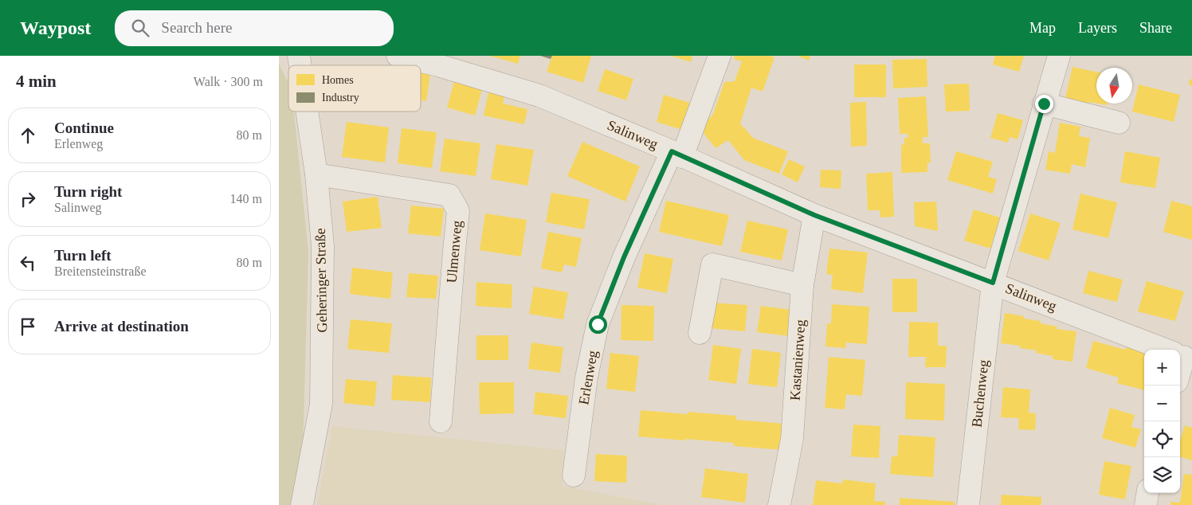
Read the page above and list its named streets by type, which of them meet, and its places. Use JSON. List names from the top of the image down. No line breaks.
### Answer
{"streets":{"street":["Salinweg","Ulmenweg","Geheringer Straße","Kastanienweg","Erlenweg","Buchenweg"]},"crossings":[["Salinweg","Kastanienweg"],["Salinweg","Erlenweg"],["Salinweg","Buchenweg"],["Ulmenweg","Geheringer Straße"]],"legend":["Homes","Industry"],"north":"bottom","page":{"header":"Waypost","search":"Search here","nav":["Map","Layers","Share"],"heading":["4 min","Walk · 300 m"],"list":[["Continue","Erlenweg","80 m"],["Turn right","Salinweg","140 m"],["Turn left","Breitensteinstraße","80 m"],"Arrive at destination"],"map_buttons":["+","−"]}}
